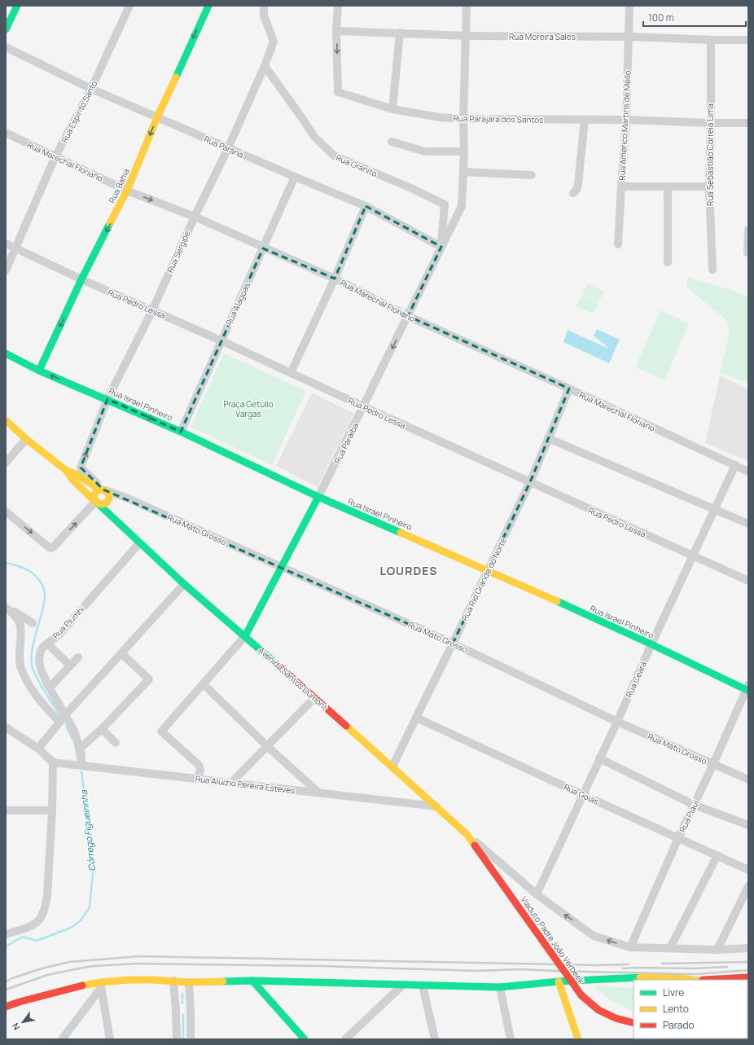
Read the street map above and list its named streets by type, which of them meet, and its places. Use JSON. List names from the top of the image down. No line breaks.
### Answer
{"streets":{"main road":["Rua Bahia","Rua Israel Pinheiro","Rua Paraíba","Avenida Santos Dumont","Viaduto Padre João Verbeek"],"street":["Rua Moreira Sales","Rua Espírito Santo","Rua Parajara dos Santos","Rua Américo Martins de Mello","Rua Paraná","Rua Sebastião Correia Lima","Rua Marechal Floriano","Rua Granito","Rua Sergipe","Rua Pedro Lessa","Rua Alagoas","Rua Mato Grosso","Rua Rio Grande do Norte","Rua Piumhi","Rua Ceará","Rua Aluízio Pereira Esteves","Rua Goiás","Rua Piauí"]},"crossings":[["Rua Moreira Sales","Rua Parajara dos Santos"],["Rua Moreira Sales","Rua Américo Martins de Mello"],["Rua Moreira Sales","Rua Sebastião Correia Lima"],["Rua Moreira Sales","Rua Paraíba"],["Rua Espírito Santo","Rua Paraná"],["Rua Espírito Santo","Rua Marechal Floriano"],["Rua Espírito Santo","Rua Pedro Lessa"],["Rua Parajara dos Santos","Rua Américo Martins de Mello"],["Rua Parajara dos Santos","Rua Sebastião Correia Lima"],["Rua Parajara dos Santos","Rua Paraíba"],["Rua Paraná","Rua Granito"],["Rua Paraná","Rua Bahia"],["Rua Paraná","Rua Sergipe"],["Rua Paraná","Rua Alagoas"],["Rua Paraná","Rua Paraíba"],["Rua Marechal Floriano","Rua Bahia"],["Rua Marechal Floriano","Rua Sergipe"],["Rua Marechal Floriano","Rua Alagoas"],["Rua Marechal Floriano","Rua Paraíba"],["Rua Marechal Floriano","Rua Rio Grande do Norte"],["Rua Marechal Floriano","Rua Ceará"],["Rua Granito","Rua Sergipe"],["Rua Granito","Rua Paraíba"],["Rua Bahia","Rua Pedro Lessa"],["Rua Bahia","Rua Israel Pinheiro"],["Rua Sergipe","Rua Pedro Lessa"],["Rua Sergipe","Rua Israel Pinheiro"],["Rua Sergipe","Rua Mato Grosso"],["Rua Sergipe","Avenida Santos Dumont"],["Rua Pedro Lessa","Rua Alagoas"],["Rua Pedro Lessa","Rua Paraíba"],["Rua Pedro Lessa","Rua Rio Grande do Norte"],["Rua Pedro Lessa","Rua Ceará"],["Rua Alagoas","Rua Israel Pinheiro"],["Rua Israel Pinheiro","Rua Paraíba"],["Rua Israel Pinheiro","Rua Rio Grande do Norte"],["Rua Israel Pinheiro","Rua Ceará"],["Rua Israel Pinheiro","Rua Piauí"],["Rua Paraíba","Rua Mato Grosso"],["Rua Paraíba","Avenida Santos Dumont"],["Rua Mato Grosso","Rua Rio Grande do Norte"],["Rua Mato Grosso","Avenida Santos Dumont"],["Rua Mato Grosso","Rua Ceará"],["Rua Mato Grosso","Rua Piauí"],["Rua Rio Grande do Norte","Avenida Santos Dumont"],["Rua Rio Grande do Norte","Rua Goiás"],["Rua Piumhi","Avenida Santos Dumont"],["Rua Piumhi","Rua Aluízio Pereira Esteves"],["Avenida Santos Dumont","Rua Ceará"],["Avenida Santos Dumont","Rua Aluízio Pereira Esteves"],["Avenida Santos Dumont","Rua Piauí"],["Avenida Santos Dumont","Viaduto Padre João Verbeek"],["Rua Ceará","Rua Goiás"],["Rua Goiás","Rua Piauí"]],"one_way":["Rua Bahia"],"districts":["LOURDES"],"water":["Córrego Figueirinha"],"parks":["Praça Getúlio Vargas"],"legend":["Livre","Lento","Parado"],"scale_bar":"100 m","north":"bottom left"}
